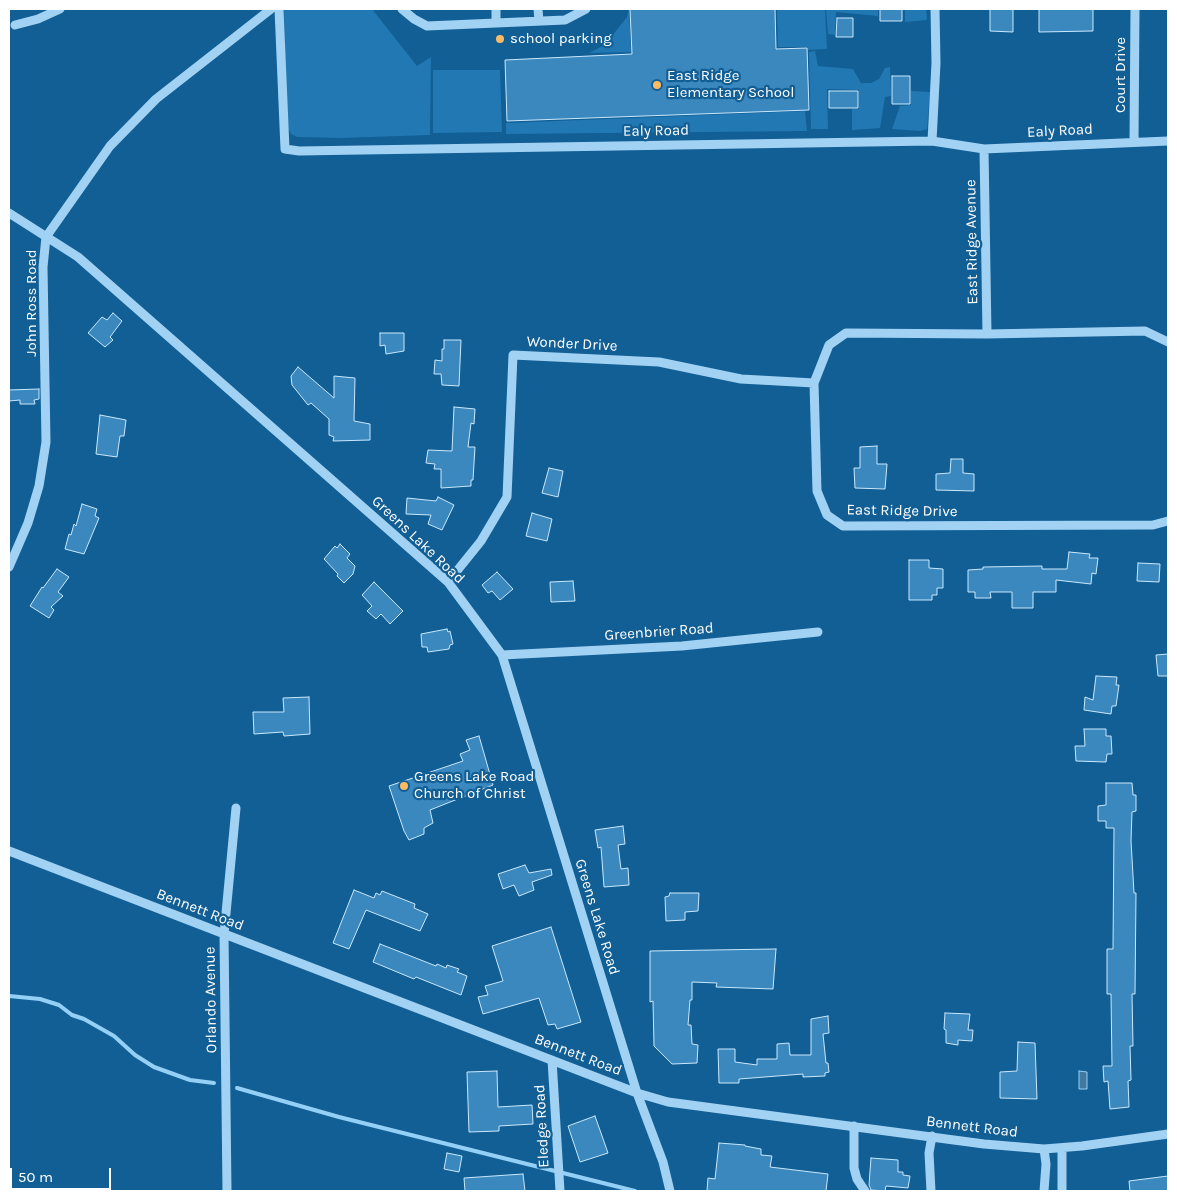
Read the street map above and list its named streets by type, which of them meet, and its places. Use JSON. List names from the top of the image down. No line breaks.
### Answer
{"streets":{"street":["Court Drive","Ealy Road","East Ridge Avenue","John Ross Road","Wonder Drive","East Ridge Drive","Greens Lake Road","Greenbrier Road","Bennett Road","Orlando Avenue","Eledge Road"]},"crossings":[["Court Drive","Ealy Road"],["Ealy Road","East Ridge Avenue"],["East Ridge Avenue","East Ridge Drive"],["John Ross Road","Greens Lake Road"],["Wonder Drive","East Ridge Drive"],["Wonder Drive","Greens Lake Road"],["Greens Lake Road","Greenbrier Road"],["Greens Lake Road","Bennett Road"],["Bennett Road","Orlando Avenue"],["Bennett Road","Eledge Road"]],"places":["school parking","East Ridge Elementary School","Greens Lake Road Church of Christ"],"scale_bar":"50 m"}
